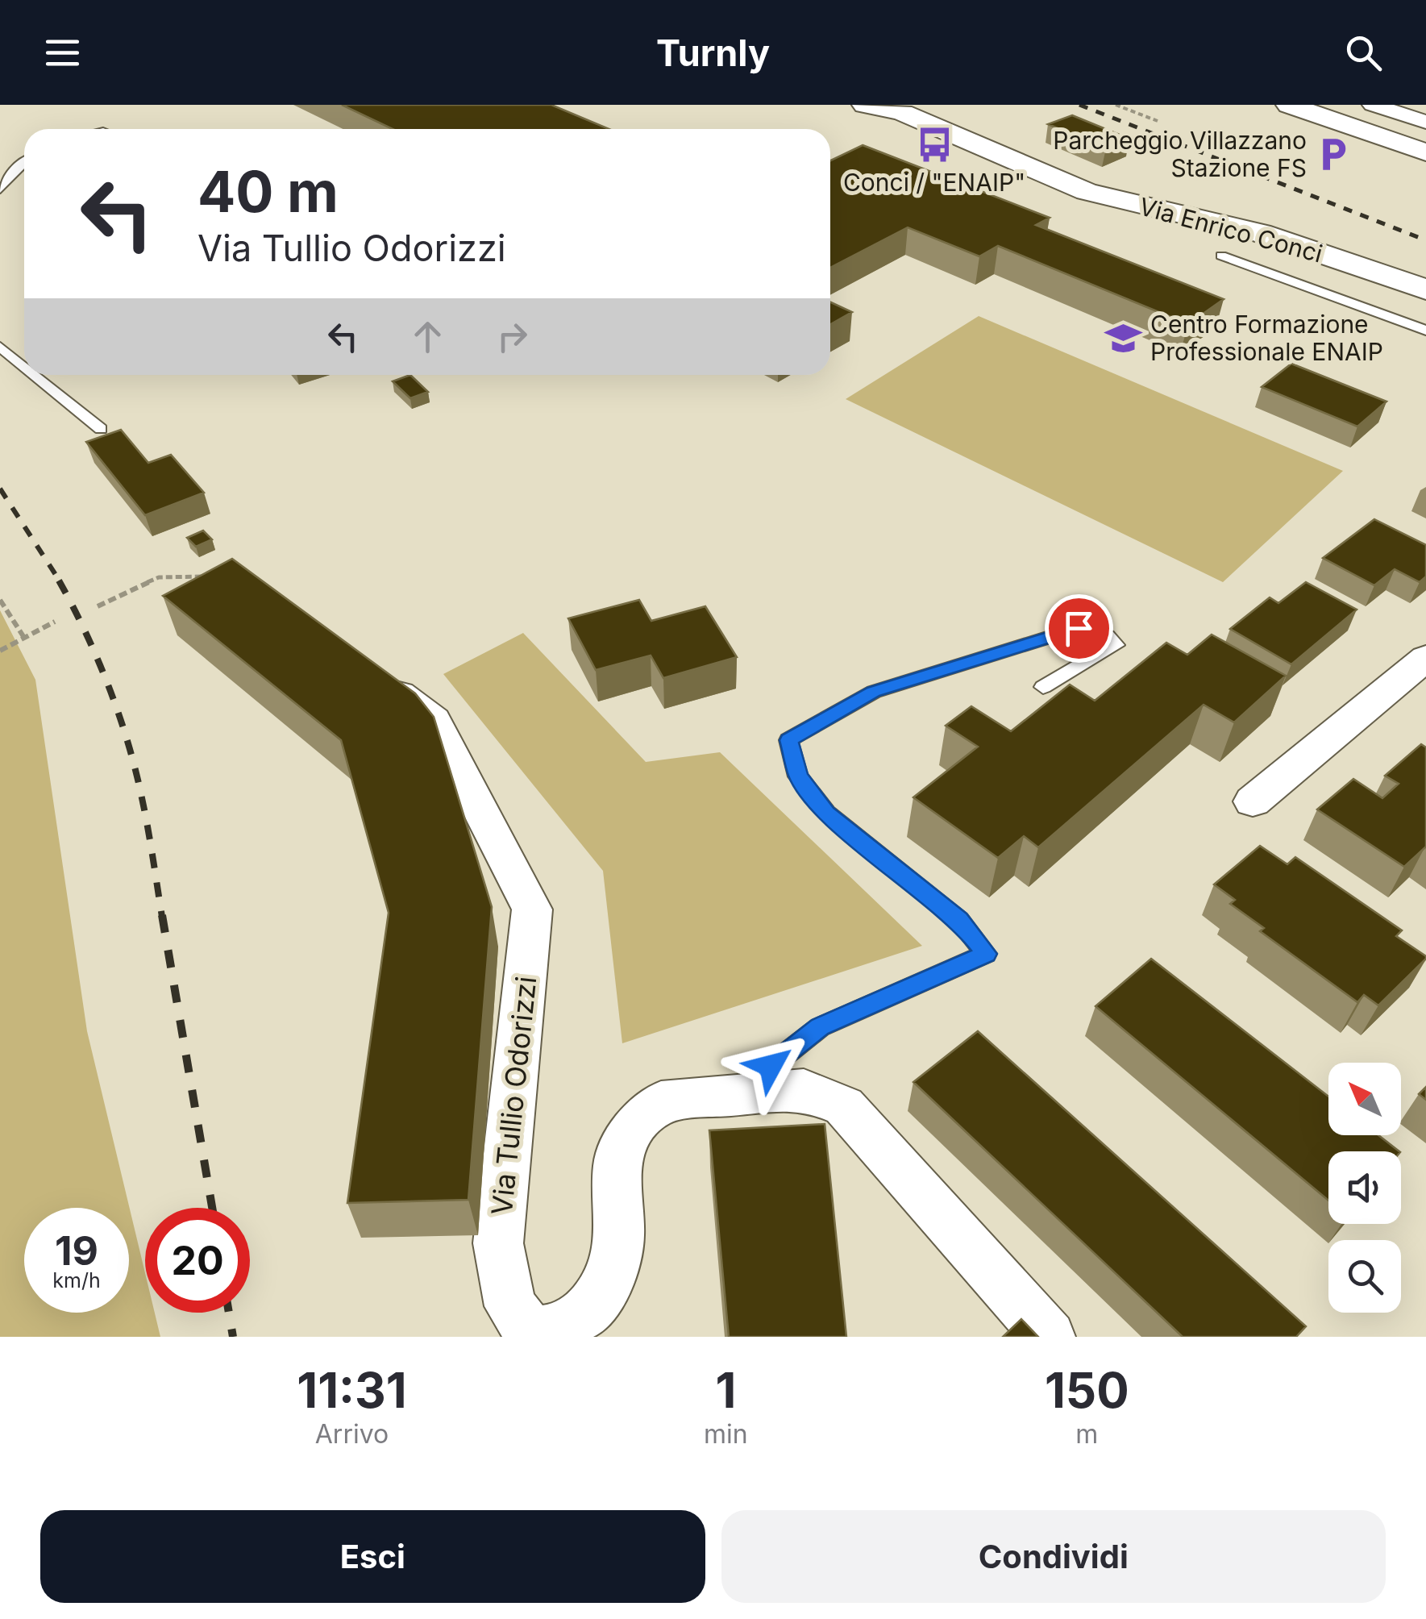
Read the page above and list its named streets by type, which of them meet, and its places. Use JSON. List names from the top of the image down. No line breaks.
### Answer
{"streets":{"street":["Via Enrico Conci","Via Tullio Odorizzi"]},"places":{"bus stop":["Conci / \"ENAIP\""],"parking":["Parcheggio Villazzano Stazione FS"],"school or university":["Centro Formazione Professionale ENAIP"]},"north":"top left","page":{"header":"Turnly","turn":["40 m","Via Tullio Odorizzi"],"speed":"19 km/h","limit":"20","eta":["11:31","Arrivo","1","min","150","m"],"buttons":["Esci","Condividi"]}}
